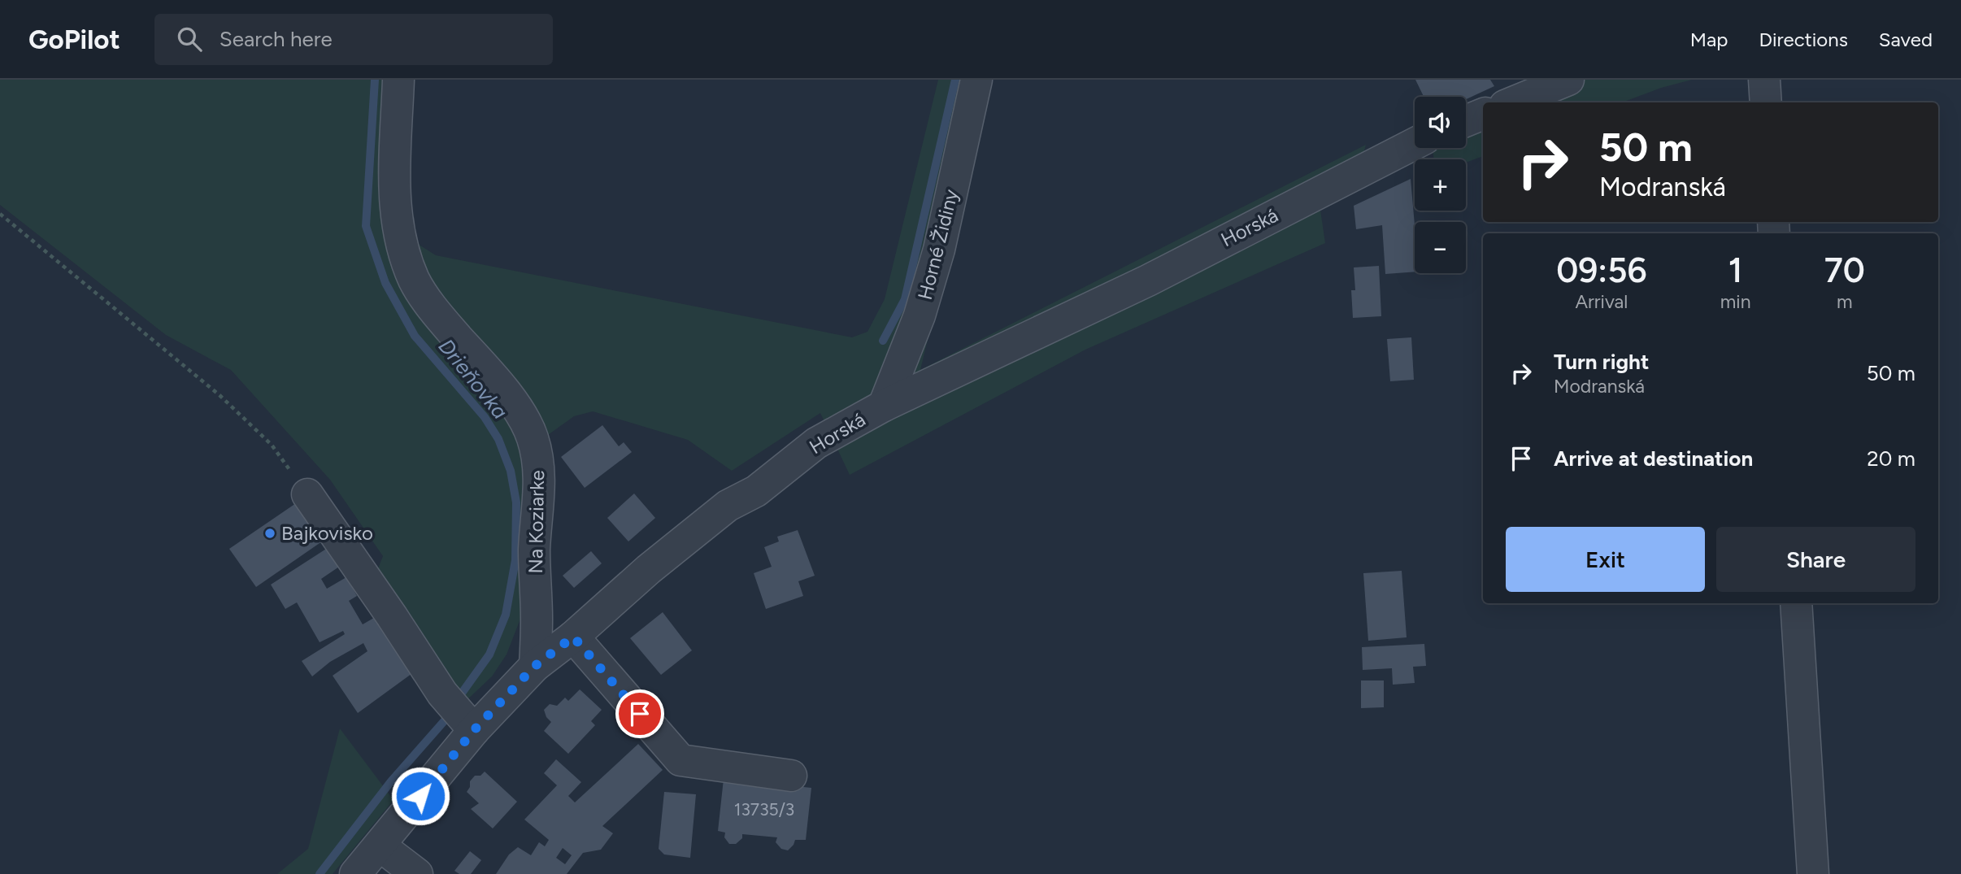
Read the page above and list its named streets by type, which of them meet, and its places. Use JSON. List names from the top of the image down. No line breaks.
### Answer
{"streets":{"street":["Horská","Horné Židiny","Na Koziarke"]},"crossings":[["Horská","Horné Židiny"],["Horská","Na Koziarke"]],"water":["Drieňovka"],"places":["Bajkovisko"],"house_numbers":["13735/3"],"page":{"header":"GoPilot","search":"Search here","nav":["Map","Directions","Saved"],"map_buttons":["+","−"],"turn":["50 m","Modranská"],"eta":["09:56","Arrival","1","min","70","m"],"list":[{"name":"Turn right","note":"Modranská","value":"50 m"},{"name":"Arrive at destination","value":"20 m"}],"buttons":["Exit","Share"]}}
